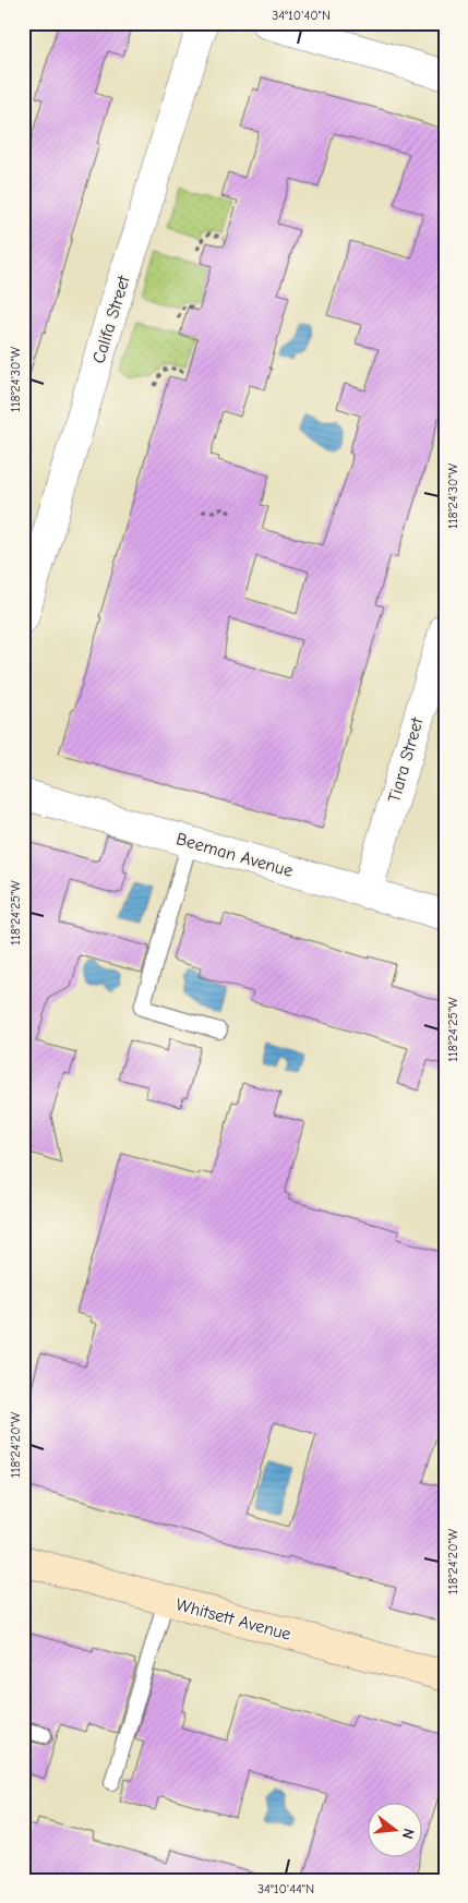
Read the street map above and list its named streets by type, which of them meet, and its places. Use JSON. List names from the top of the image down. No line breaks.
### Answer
{"streets":{"main road":["Whitsett Avenue"],"street":["Califa Street","Tiara Street","Beeman Avenue"]},"crossings":[["Tiara Street","Beeman Avenue"]],"north":"right","coordinates":["34°10'40\"N","118°24'30\"W","118°24'25\"W","118°24'20\"W","34°10'44\"N"]}
